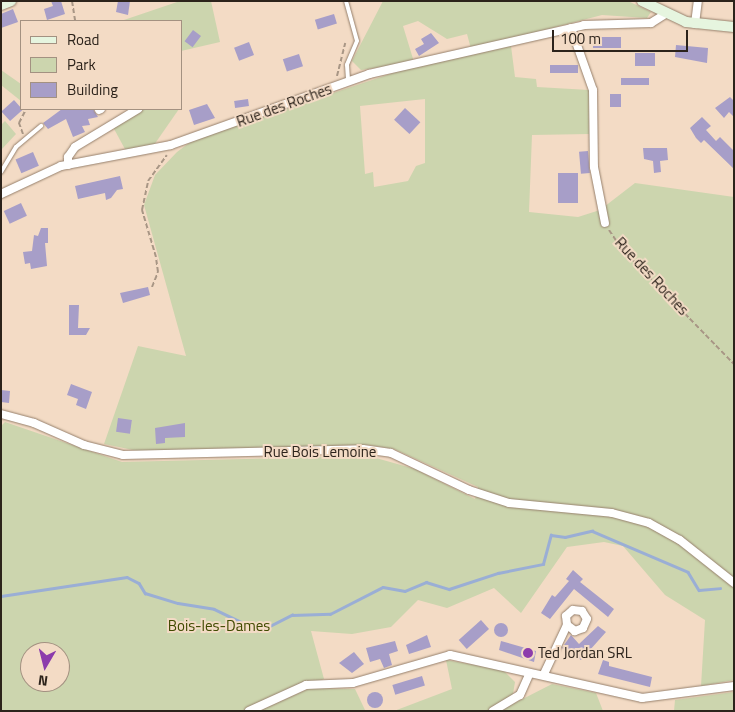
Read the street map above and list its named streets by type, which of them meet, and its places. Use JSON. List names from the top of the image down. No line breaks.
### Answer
{"streets":{"street":["Rue des Roches","Rue Bois Lemoine"]},"parks":["Bois-les-Dames"],"places":["Ted Jordan SRL"],"legend":["Road","Park","Building"],"scale_bar":"100 m","north":"bottom"}
